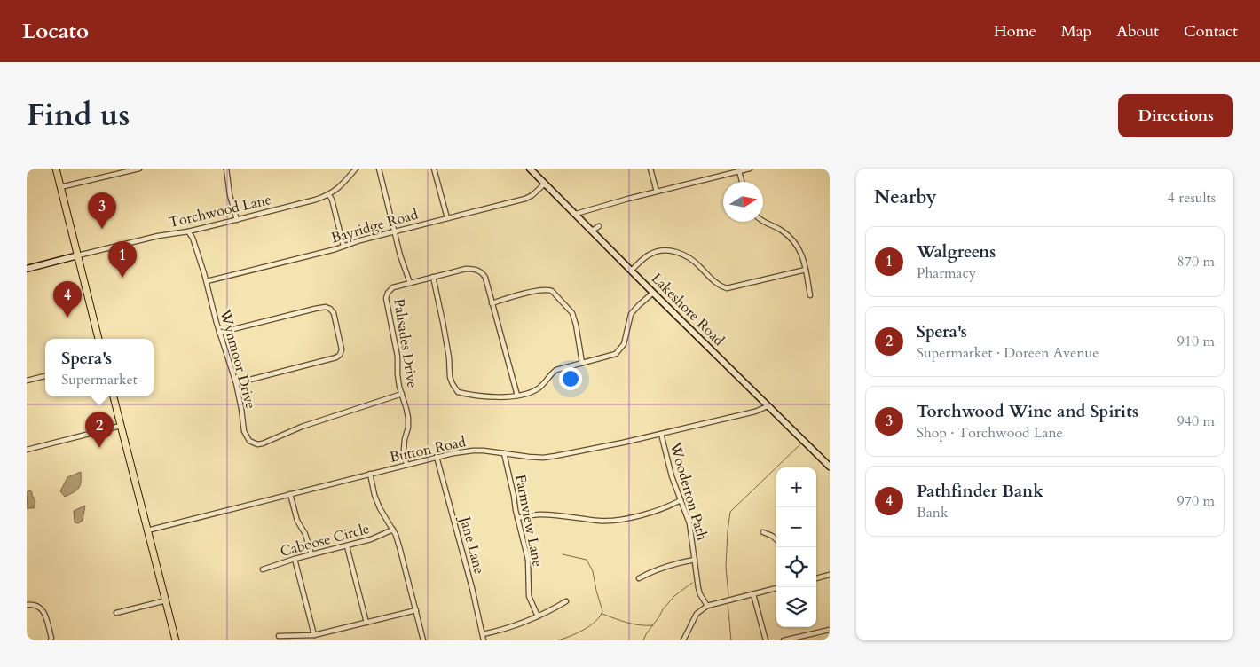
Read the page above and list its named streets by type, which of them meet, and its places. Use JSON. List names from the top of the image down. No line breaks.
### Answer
{"streets":{"street":["Torchwood Lane","Bayridge Road","Lakeshore Road","Palisades Drive","Wynmoor Drive","Button Road","Wooderton Path","Farmview Lane","Caboose Circle","Jane Lane"]},"crossings":[["Torchwood Lane","Wynmoor Drive"],["Bayridge Road","Lakeshore Road"],["Bayridge Road","Wynmoor Drive"],["Lakeshore Road","Button Road"],["Palisades Drive","Wynmoor Drive"],["Palisades Drive","Button Road"],["Button Road","Wooderton Path"],["Button Road","Farmview Lane"],["Button Road","Jane Lane"]],"north":"right","page":{"header":"Locato","nav":["Home","Map","About","Contact"],"title":"Find us","buttons":"Directions","heading":["Nearby","4 results"],"pins":["3","1","4","2"],"list":[{"mark":"1","name":"Walgreens","note":"Pharmacy","value":"870 m"},{"mark":"2","name":"Spera's","note":"Supermarket · Doreen Avenue","value":"910 m"},{"mark":"3","name":"Torchwood Wine and Spirits","note":"Shop · Torchwood Lane","value":"940 m"},{"mark":"4","name":"Pathfinder Bank","note":"Bank","value":"970 m"}],"popup":["Spera's","Supermarket"],"map_buttons":["+","−"]}}
